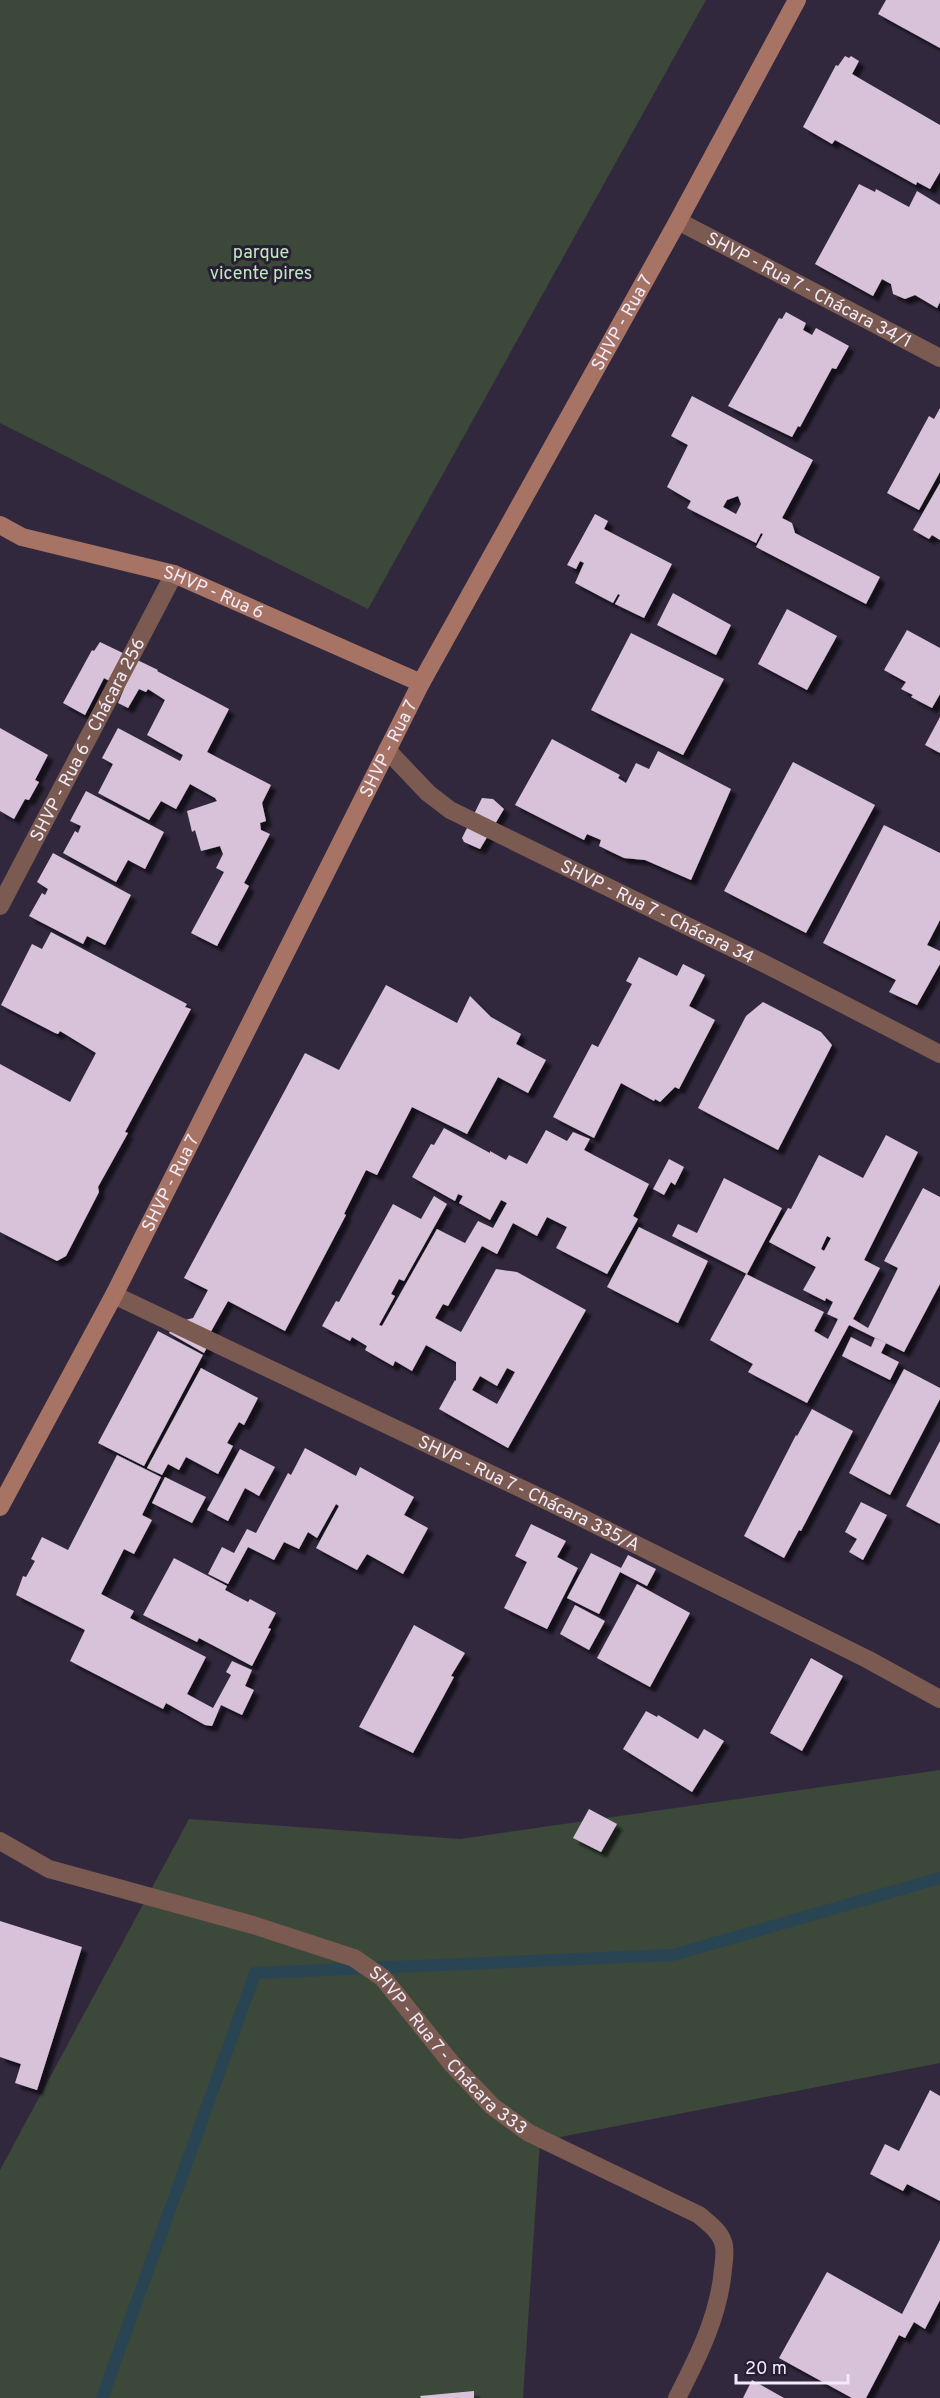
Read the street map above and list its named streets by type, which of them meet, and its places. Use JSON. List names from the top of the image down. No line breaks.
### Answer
{"streets":{"street":["SHVP - Rua 7 - Chácara 34/1","SHVP - Rua 7","SHVP - Rua 6","SHVP - Rua 6 - Chácara 256","SHVP - Rua 7 - Chácara 34","SHVP - Rua 7 - Chácara 335/A","SHVP - Rua 7 - Chácara 333"]},"crossings":[["SHVP - Rua 7 - Chácara 34/1","SHVP - Rua 7"],["SHVP - Rua 7","SHVP - Rua 6"],["SHVP - Rua 7","SHVP - Rua 7 - Chácara 34"],["SHVP - Rua 7","SHVP - Rua 7 - Chácara 335/A"],["SHVP - Rua 6","SHVP - Rua 6 - Chácara 256"]],"parks":["parque vicente pires"],"scale_bar":"20 m"}
